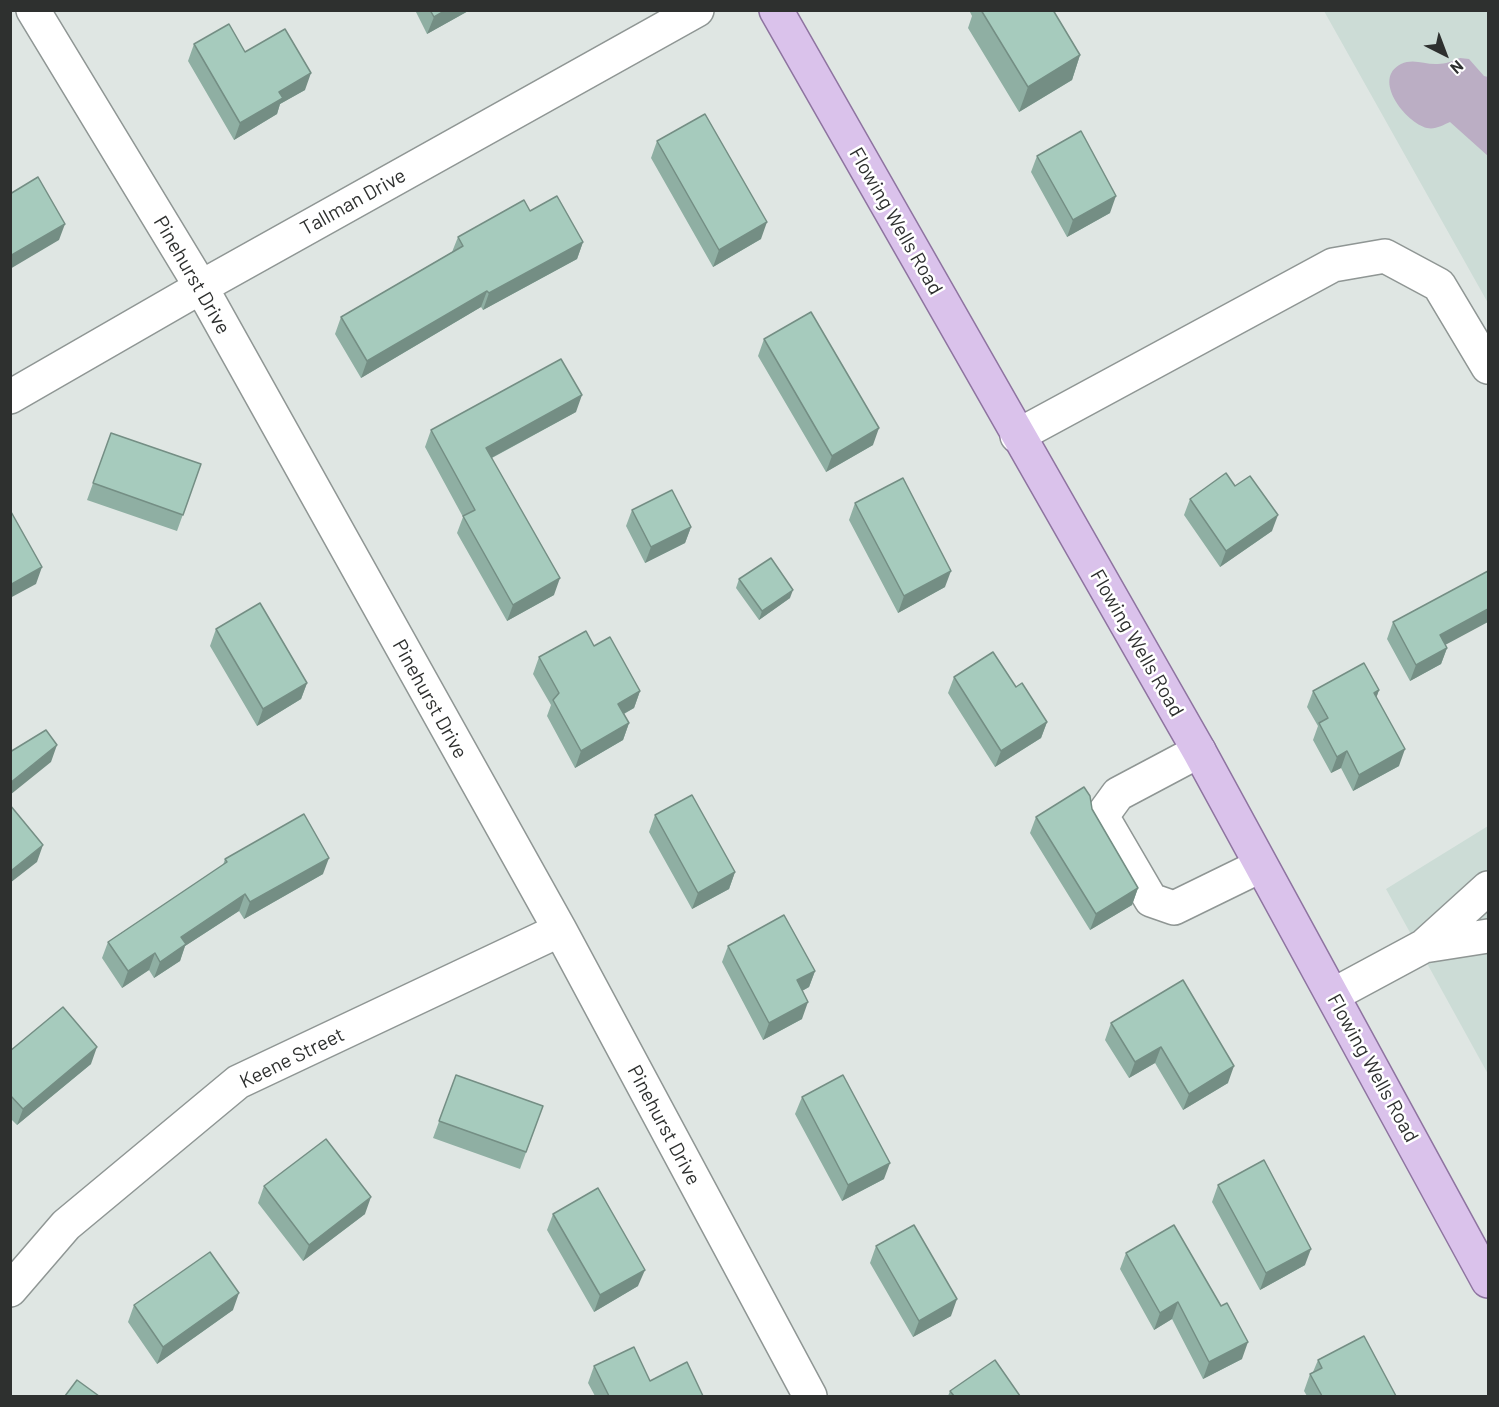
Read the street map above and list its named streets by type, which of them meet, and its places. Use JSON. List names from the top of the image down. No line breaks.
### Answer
{"streets":{"main road":["Flowing Wells Road"],"street":["Tallman Drive","Pinehurst Drive","Keene Street"]},"crossings":[["Tallman Drive","Pinehurst Drive"],["Pinehurst Drive","Keene Street"]],"north":"bottom right"}
